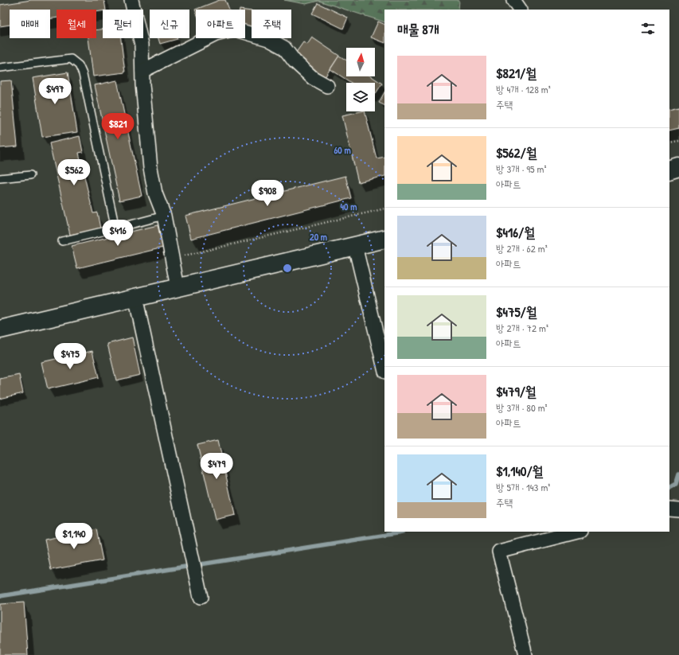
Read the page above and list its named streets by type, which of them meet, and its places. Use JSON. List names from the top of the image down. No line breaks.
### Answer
{"north":"top","page":{"chip":["매매","월세","필터","신규","아파트","주택"],"heading":"매물 8개","list":[{"name":"$821/월","note":"방 4개 · 128 m² · 주택"},{"name":"$562/월","note":"방 3개 · 95 m² · 아파트"},{"name":"$416/월","note":"방 2개 · 62 m² · 아파트"},{"name":"$475/월","note":"방 2개 · 72 m² · 아파트"},{"name":"$479/월","note":"방 3개 · 80 m² · 아파트"},{"name":"$1,140/월","note":"방 5개 · 143 m² · 주택"}],"price":["$497","$821","$562","$908","$416","$475","$479","$1,140"]},"rings":["60 m","40 m","20 m"]}
